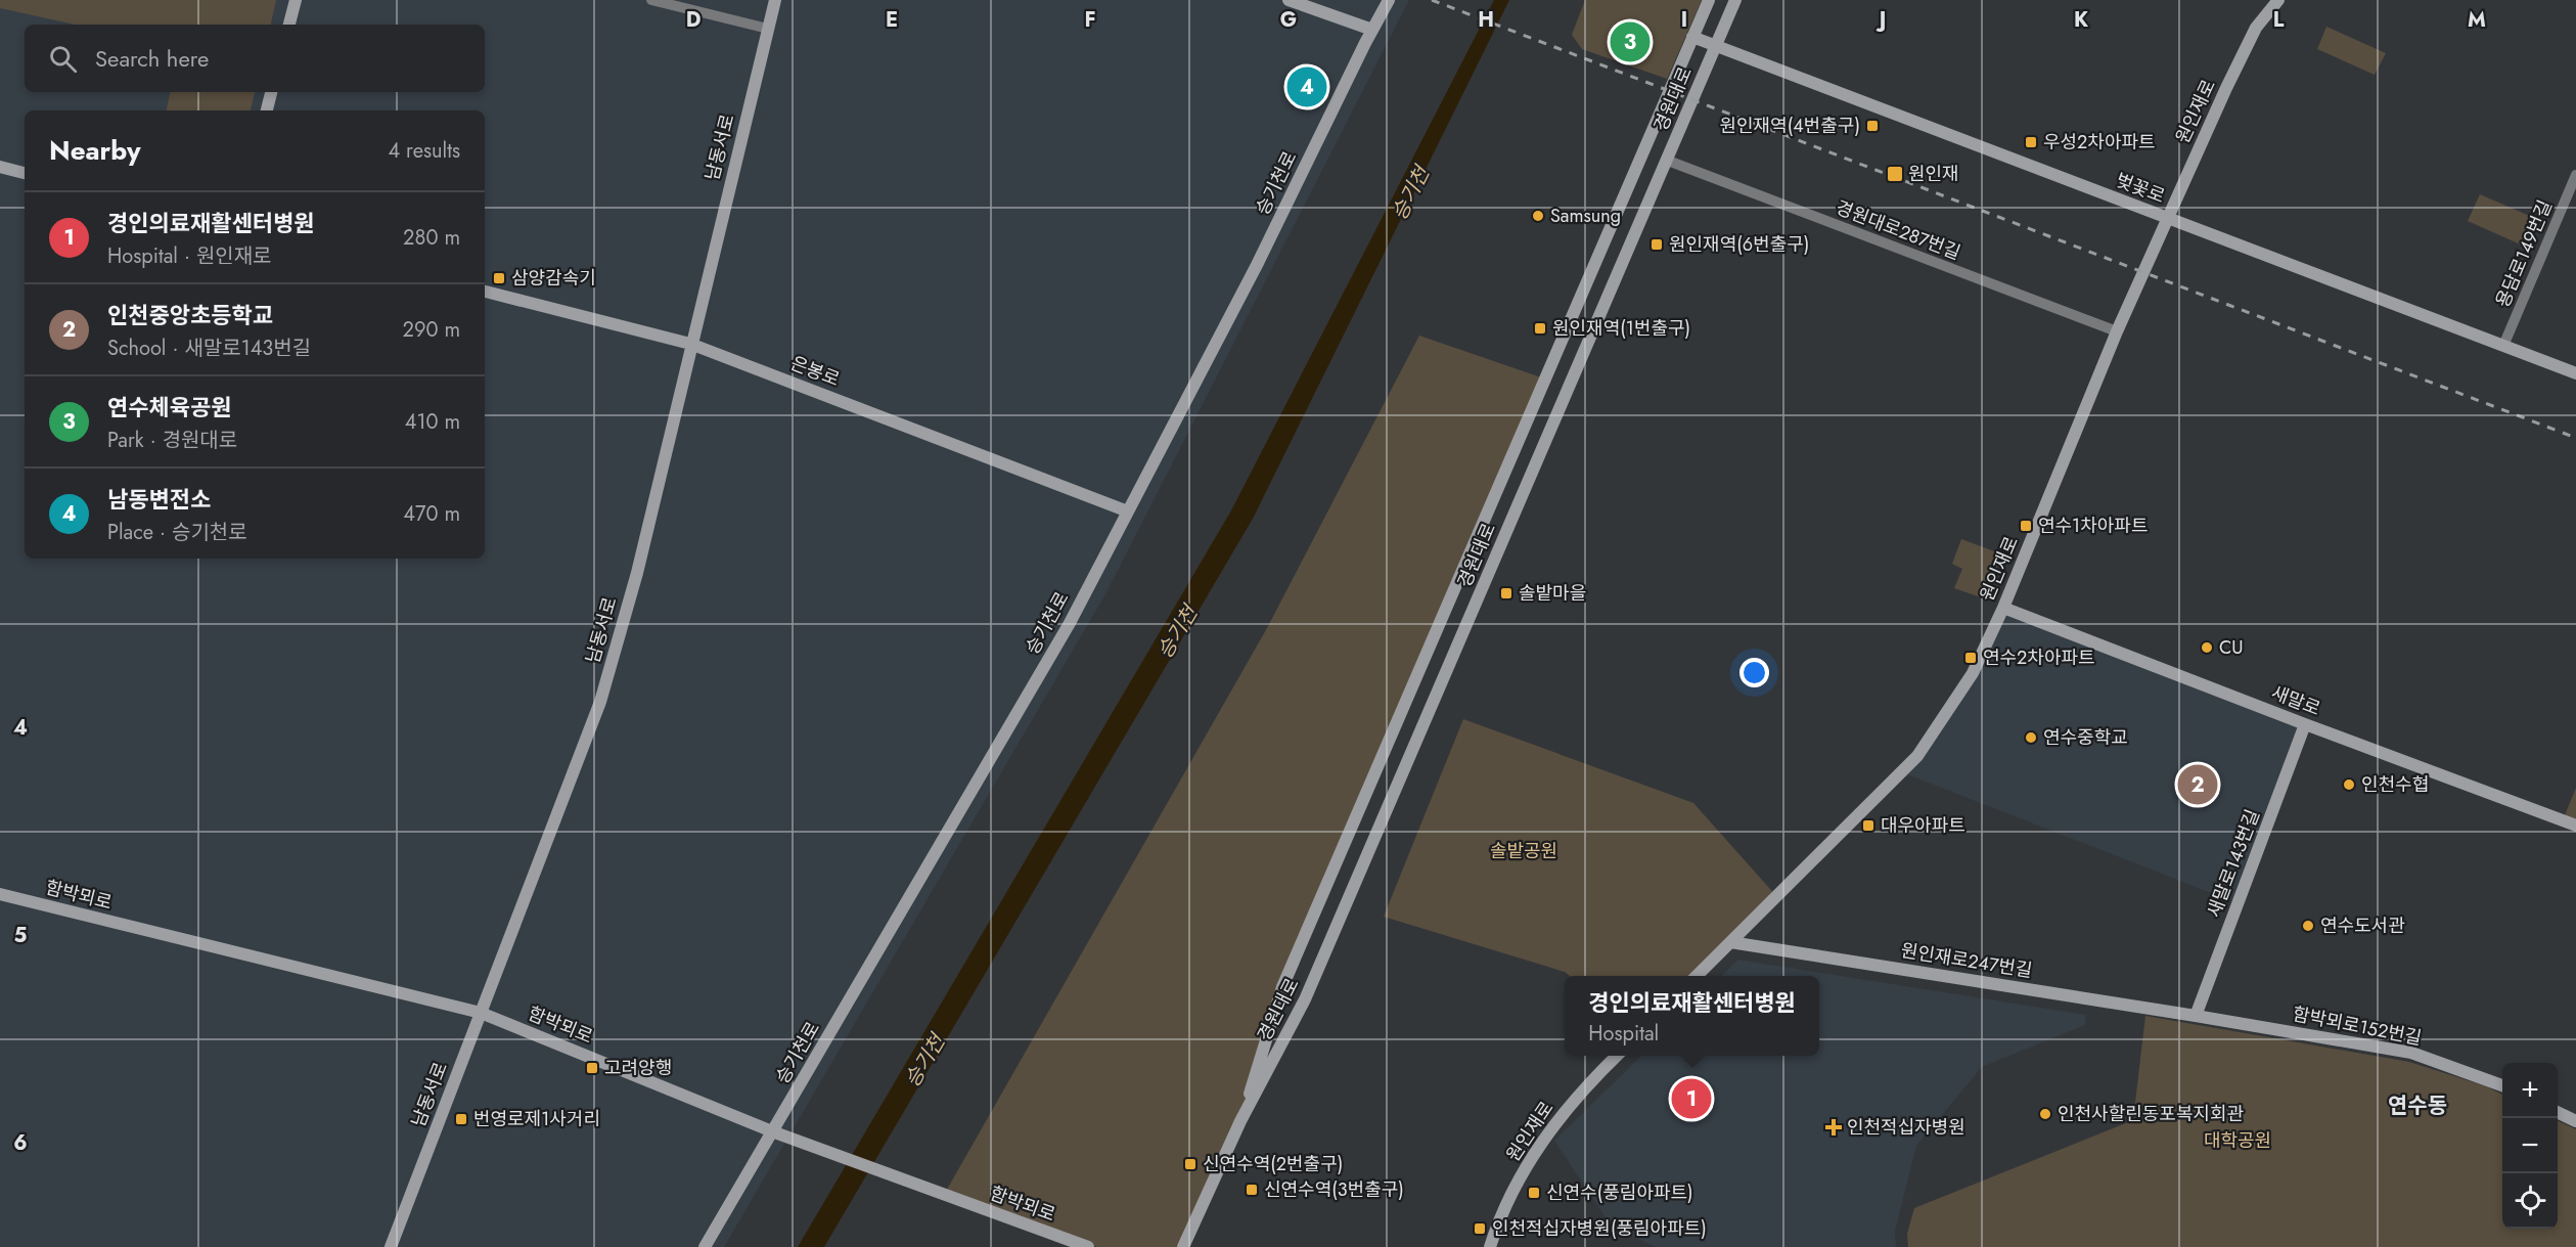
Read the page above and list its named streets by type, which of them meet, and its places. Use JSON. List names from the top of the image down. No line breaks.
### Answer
{"streets":{"main road":["경원대로","원인재로","남동서로","승기천로","벚꽃로","은봉로","새말로","새말로143번길","함박뫼로","원인재로247번길","함박뫼로152번길"],"street":["경원대로287번길","용담로149번길"]},"crossings":[["경원대로","벚꽃로"],["경원대로","경원대로287번길"],["원인재로","벚꽃로"],["원인재로","경원대로287번길"],["원인재로","새말로"],["원인재로","원인재로247번길"],["남동서로","은봉로"],["남동서로","함박뫼로"],["승기천로","은봉로"],["승기천로","함박뫼로"],["벚꽃로","용담로149번길"],["새말로","새말로143번길"],["새말로143번길","원인재로247번길"],["새말로143번길","함박뫼로152번길"],["원인재로247번길","함박뫼로152번길"]],"districts":["연수동"],"water":["승기천"],"parks":["솔밭공원","대학공원"],"places":{"transit":["원인재역(4번출구)","우성2차아파트","원인재","원인재역(6번출구)","삼양감속기","원인재역(1번출구)","연수1차아파트","솔밭마을","연수2차아파트","대우아파트","고려양행","번영로제1사거리","신연수역(2번출구)","신연수역(3번출구)","신연수(풍림아파트)","인천적십자병원(풍림아파트)"],"other":["Samsung","CU","연수중학교","인천수협","연수도서관","인천사할린동포복지회관"],"health":["인천적십자병원"]},"page":{"pins":["3","4","2","1"],"search":"Search here","heading":["Nearby","4 results"],"list":[{"mark":"1","name":"경인의료재활센터병원","note":"Hospital · 원인재로","value":"280 m"},{"mark":"2","name":"인천중앙초등학교","note":"School · 새말로143번길","value":"290 m"},{"mark":"3","name":"연수체육공원","note":"Park · 경원대로","value":"410 m"},{"mark":"4","name":"남동변전소","note":"Place · 승기천로","value":"470 m"}],"popup":["경인의료재활센터병원","Hospital"],"map_buttons":["+","−"]},"grid":{"columns":["D","E","F","G","H","I","J","K","L","M"],"rows":["4","5","6"]}}
